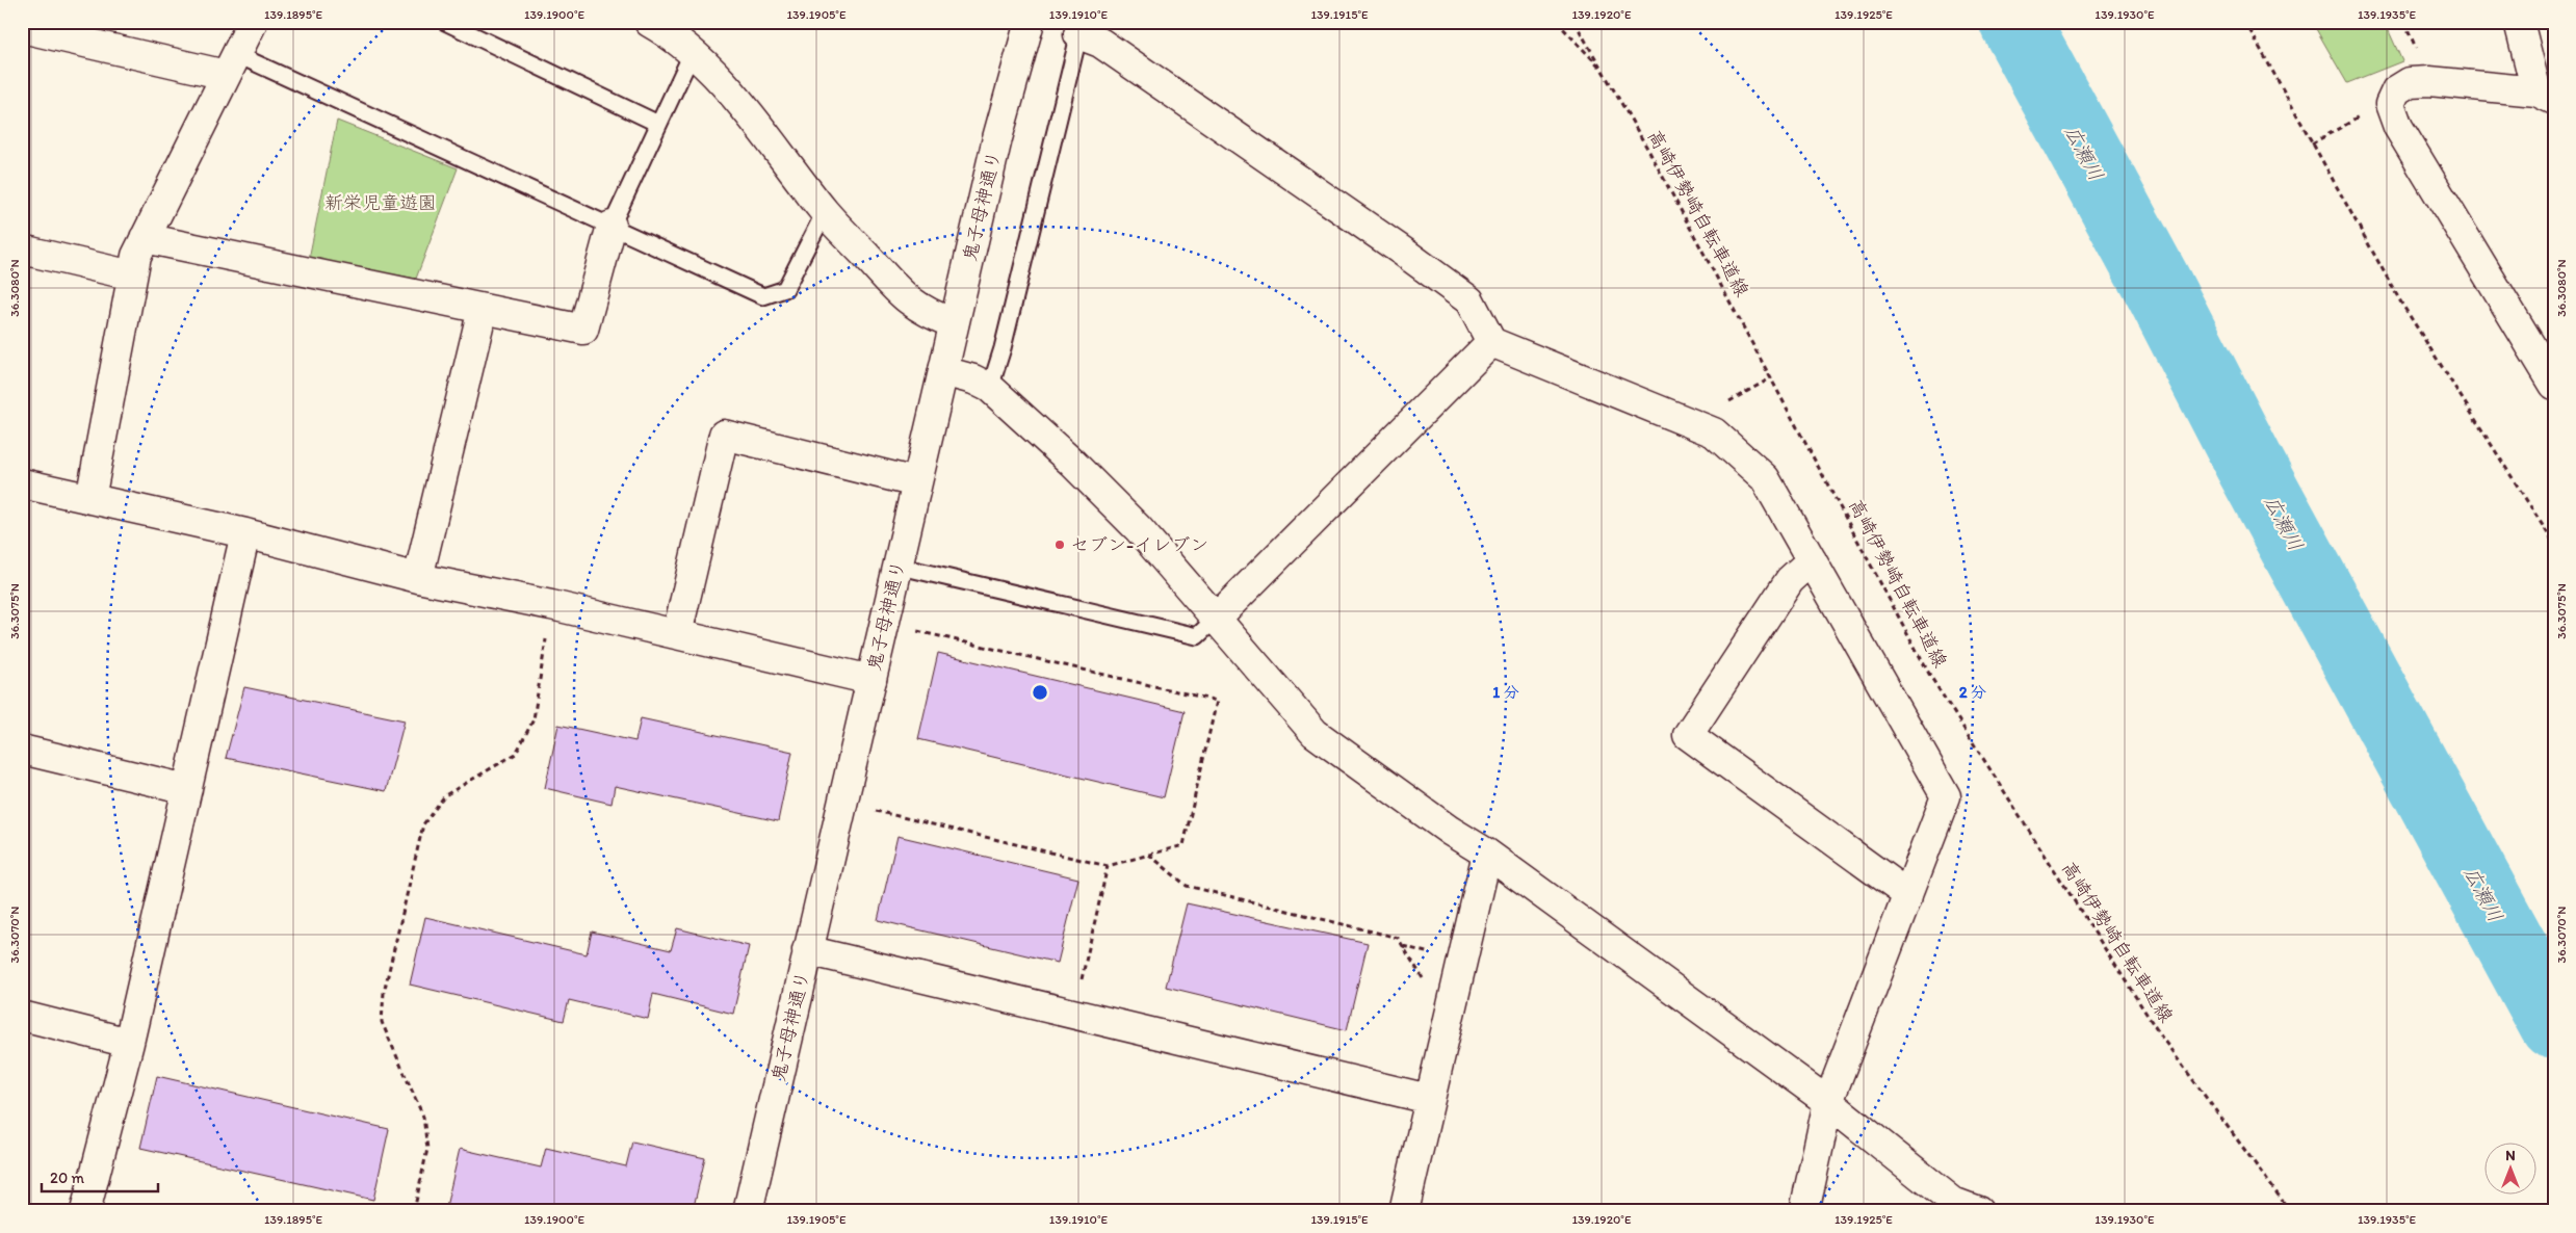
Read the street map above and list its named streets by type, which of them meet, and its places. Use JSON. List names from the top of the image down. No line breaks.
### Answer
{"streets":{"street":["鬼子母神通り"],"path":["高崎伊勢崎自転車道線"]},"water":["広瀬川"],"parks":["新栄児童遊園"],"places":["セブン-イレブン"],"scale_bar":"20 m","north":"top","coordinates":["139.1895°E","139.1900°E","139.1905°E","139.1910°E","139.1915°E","139.1920°E","139.1925°E","139.1930°E","139.1935°E","36.3080°N","36.3075°N","36.3070°N"],"rings":["1 分","2 分"]}
